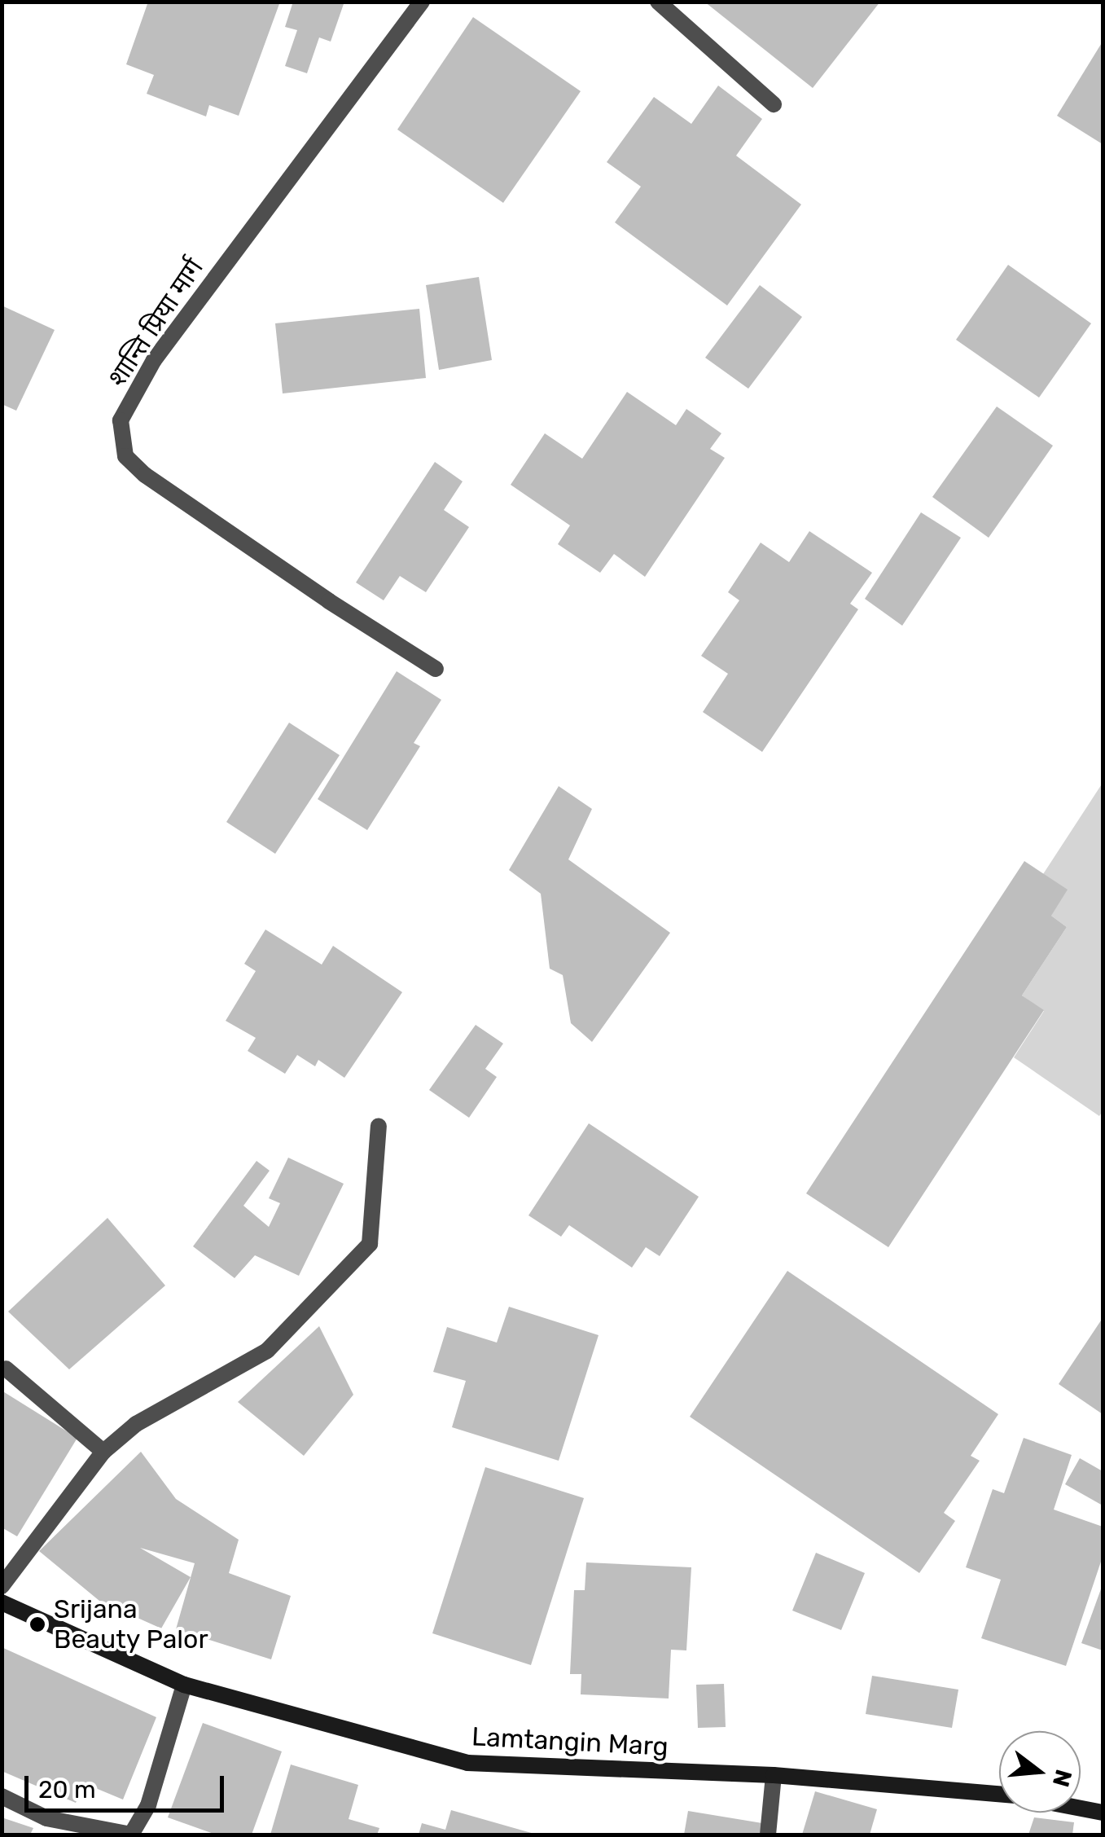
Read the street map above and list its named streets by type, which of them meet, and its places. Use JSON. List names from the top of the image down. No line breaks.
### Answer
{"streets":{"street":["शान्ति प्रिया मार्ग","Lamtangin Marg"]},"places":["Srijana Beauty Palor"],"scale_bar":"20 m","north":"right"}
